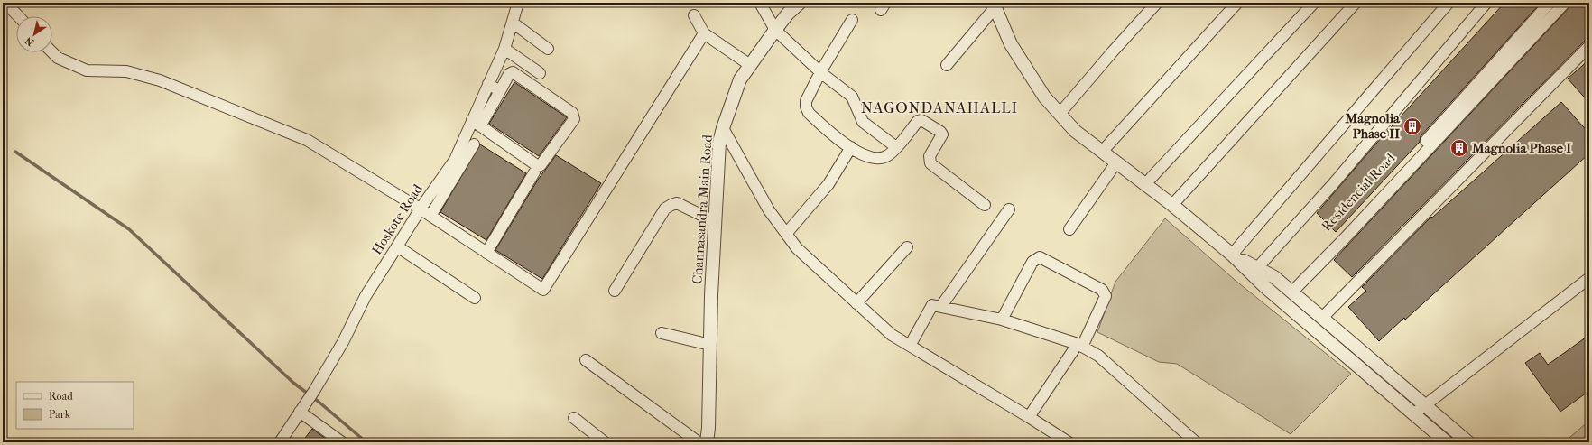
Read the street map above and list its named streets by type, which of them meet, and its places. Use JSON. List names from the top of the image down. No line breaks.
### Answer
{"streets":{"street":["Residencial Road","Channasandra Main Road","Hoskote Road"]},"districts":["NAGONDANAHALLI"],"places":{"building":["Magnolia Phase II","Magnolia Phase I"]},"legend":["Road","Park"],"north":"bottom left"}
